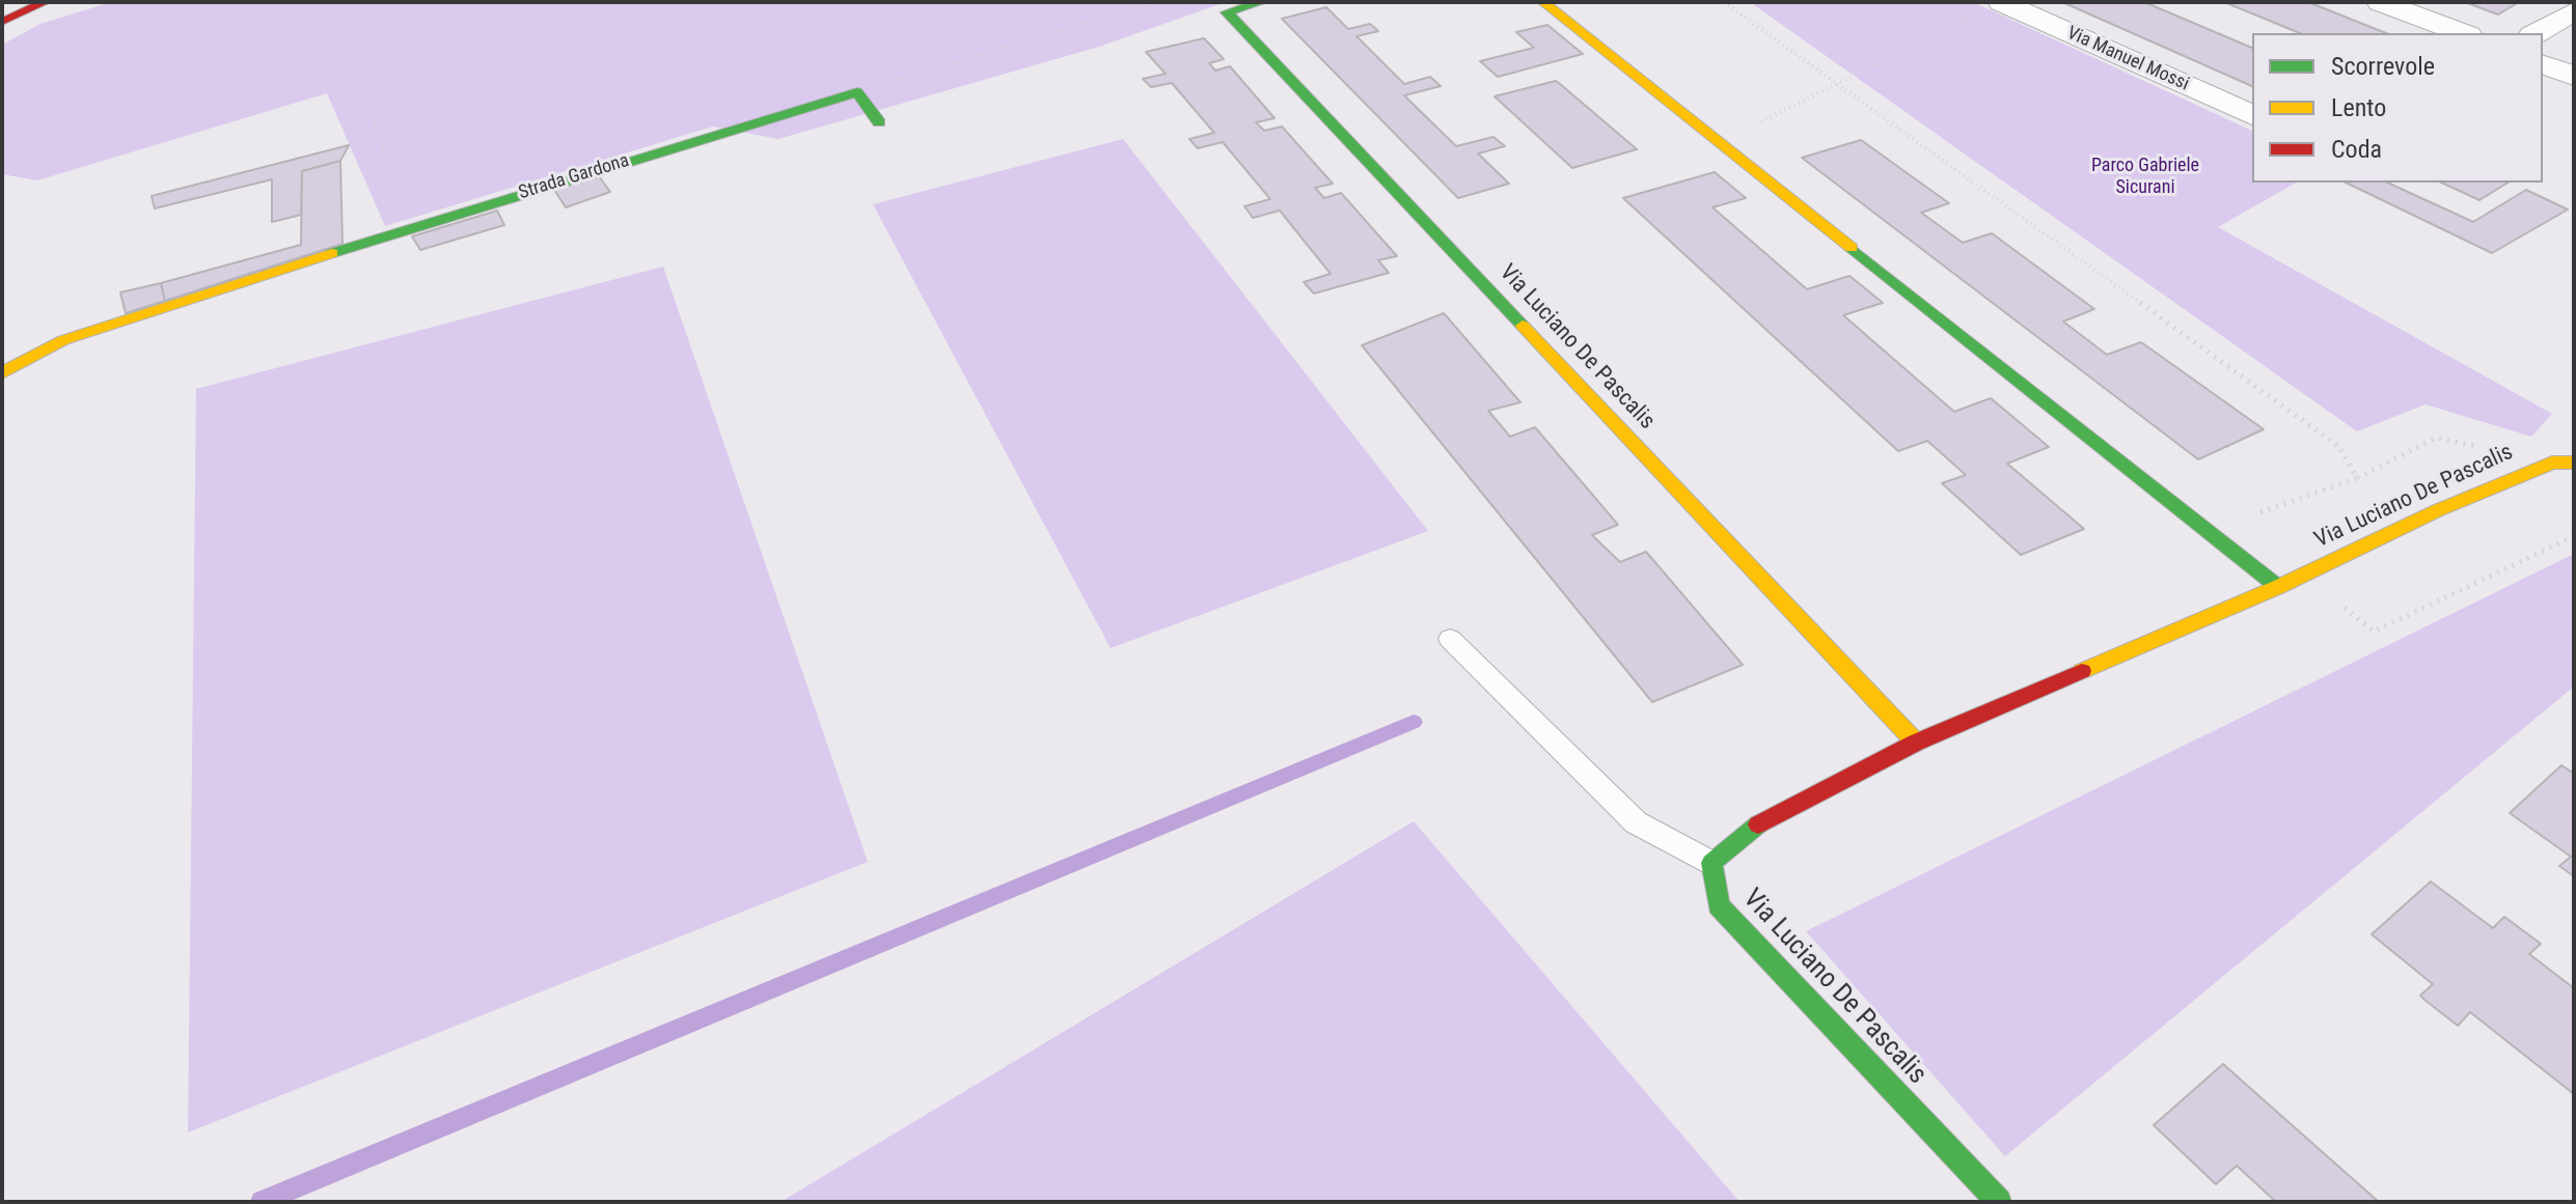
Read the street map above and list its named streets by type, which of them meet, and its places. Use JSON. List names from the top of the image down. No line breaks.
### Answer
{"streets":{"main road":["Strada Gardona","Via Luciano De Pascalis"],"street":["Via Manuel Mossi"]},"parks":["Parco Gabriele Sicurani"],"legend":["Scorrevole","Lento","Coda"]}
